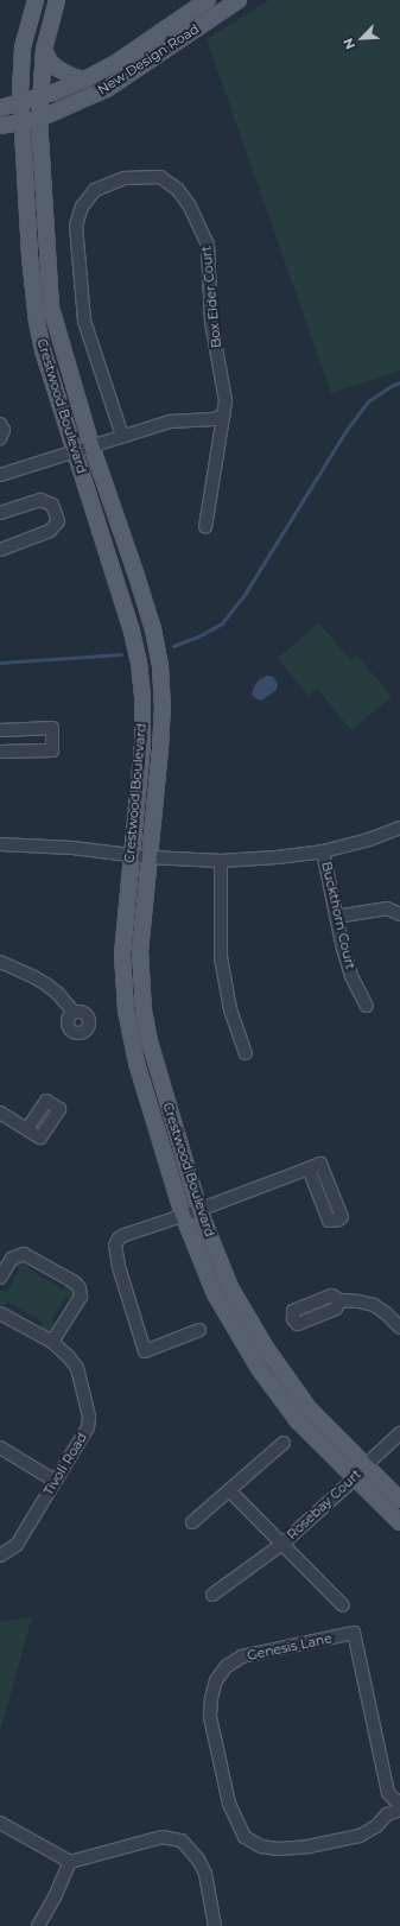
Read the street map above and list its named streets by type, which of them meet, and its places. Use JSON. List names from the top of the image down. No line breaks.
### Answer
{"streets":{"main road":["New Design Road","Crestwood Boulevard"],"street":["Box Elder Court","Buckthorn Court","Tivoli Road","Rosebay Court","Genesis Lane"]},"crossings":[["New Design Road","Crestwood Boulevard"],["Crestwood Boulevard","Rosebay Court"]],"north":"bottom left"}
